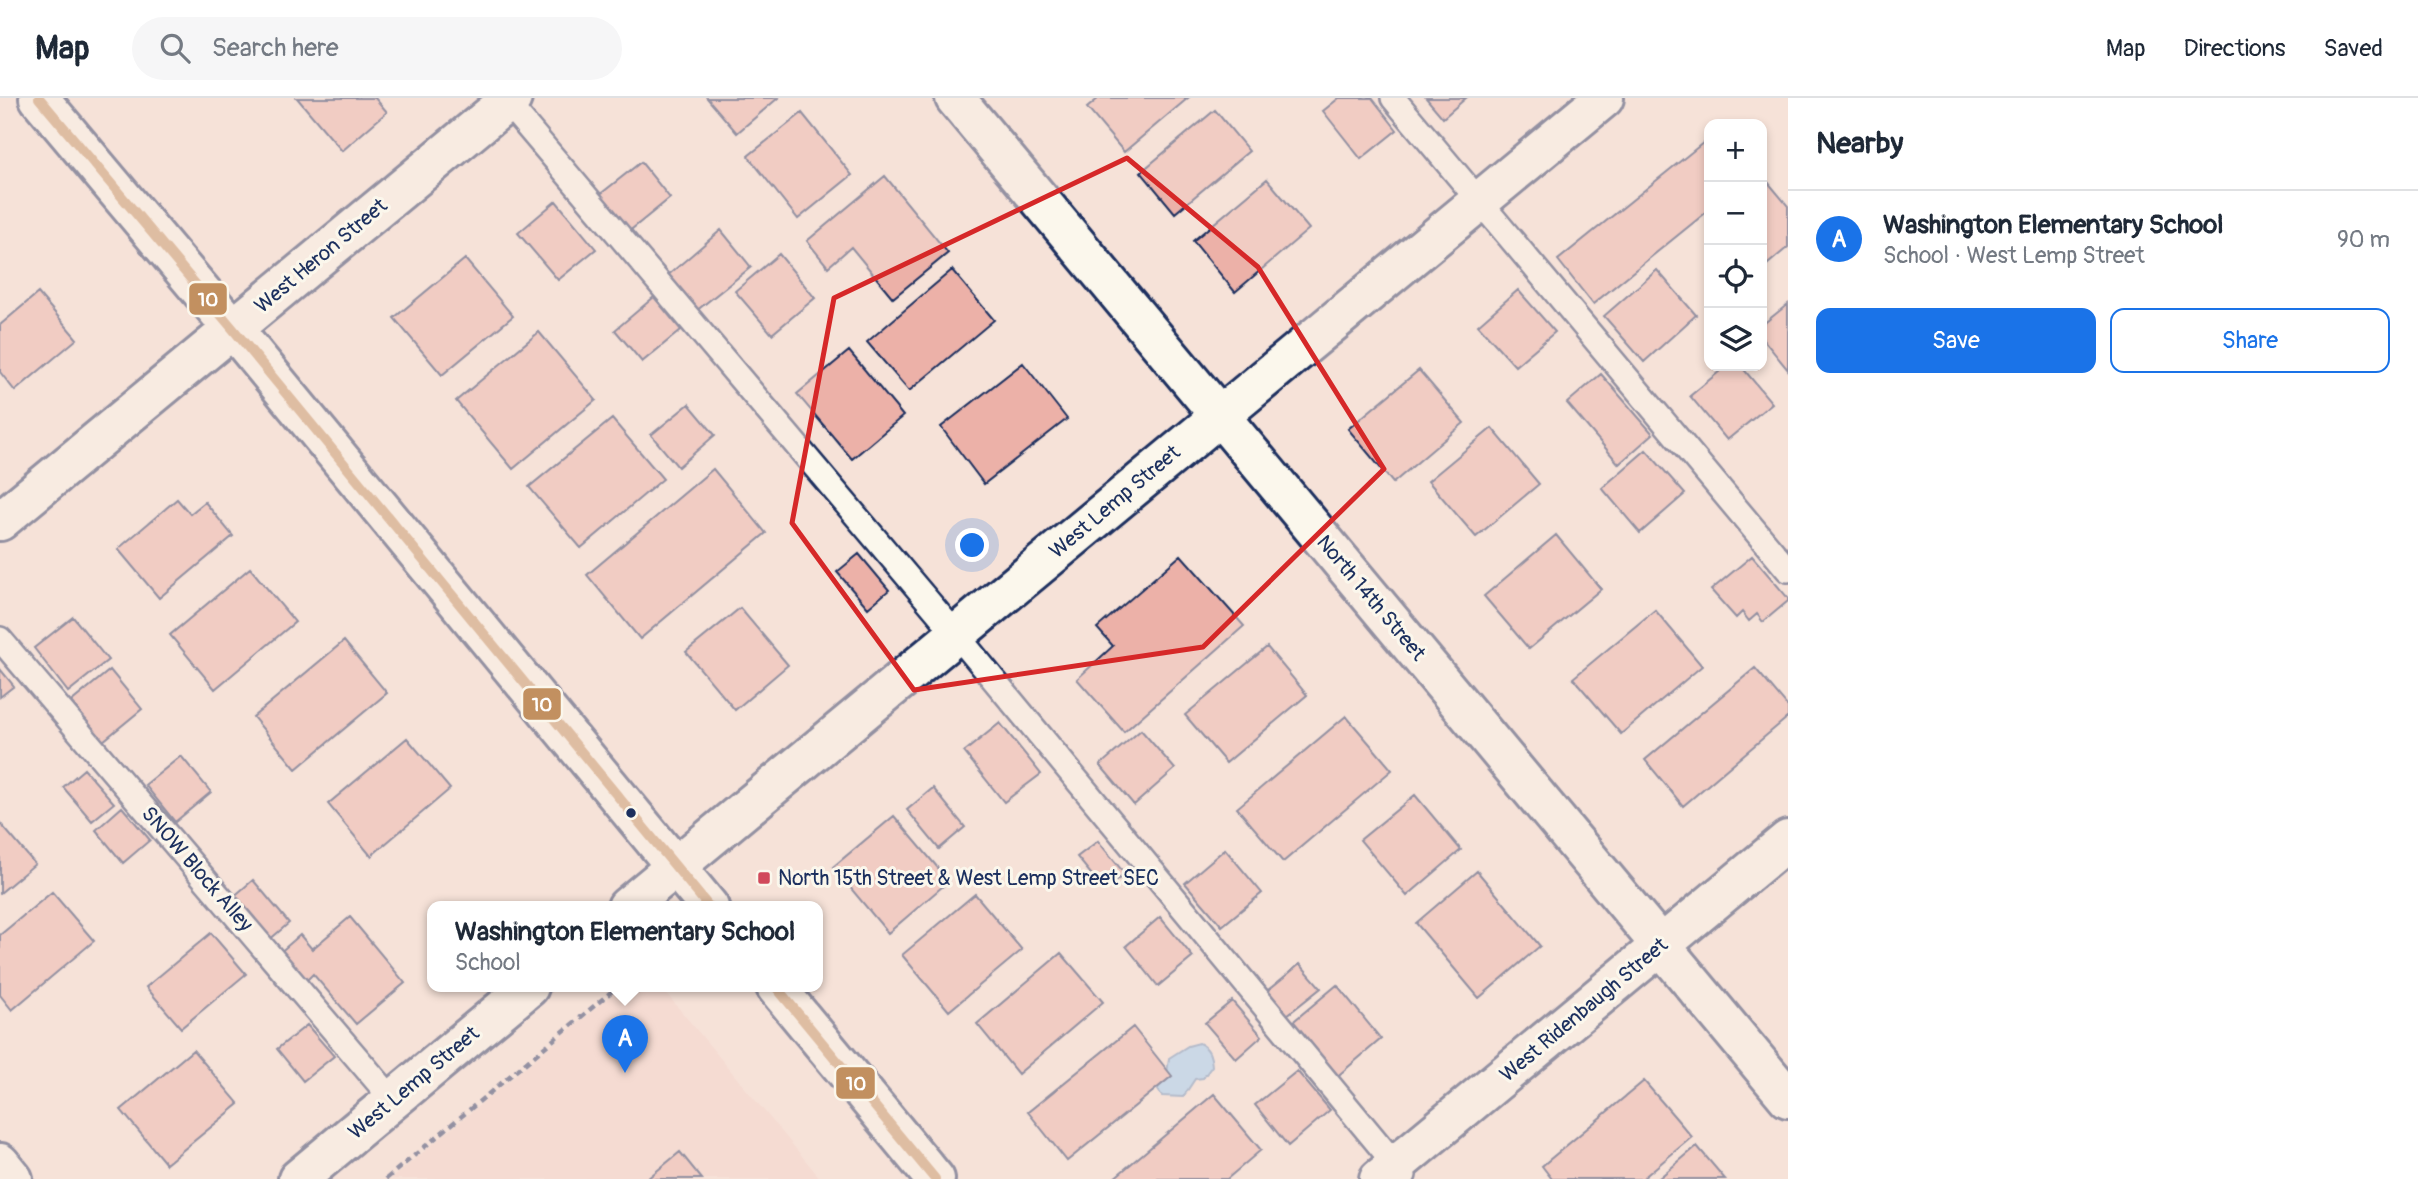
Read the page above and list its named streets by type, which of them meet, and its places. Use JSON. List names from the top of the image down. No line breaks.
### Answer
{"streets":{"street":["West Heron Street","West Lemp Street","North 14th Street","West Ridenbaugh Street"],"lane":["SNOW Block Alley"]},"crossings":[["West Lemp Street","North 14th Street"],["West Lemp Street","SNOW Block Alley"],["North 14th Street","West Ridenbaugh Street"]],"places":{"transit":["North 15th Street & West Lemp Street SEC"]},"lines":["transit line 10"],"page":{"header":"Map","search":"Search here","nav":["Map","Directions","Saved"],"heading":"Nearby","map_buttons":["+","−"],"list":[{"mark":"A","name":"Washington Elementary School","note":"School · West Lemp Street","value":"90 m"}],"buttons":["Save","Share"],"popup":["Washington Elementary School","School"],"pins":"A"}}
